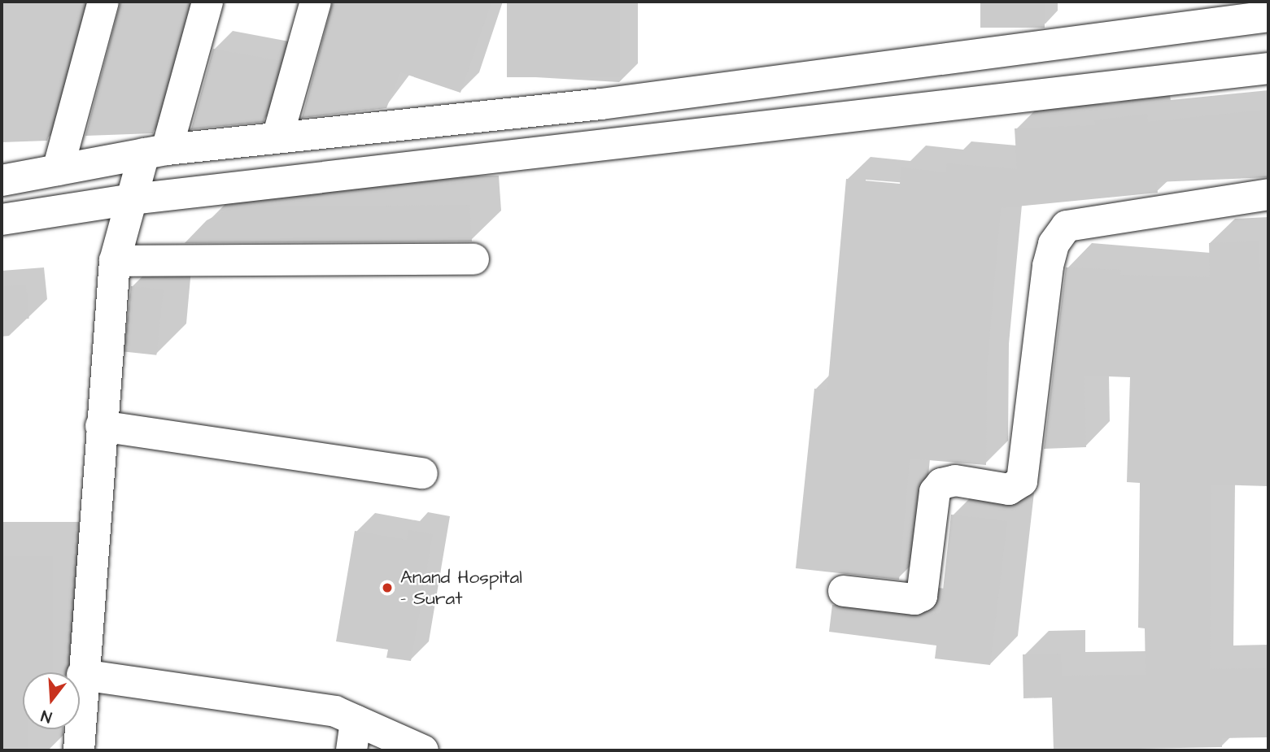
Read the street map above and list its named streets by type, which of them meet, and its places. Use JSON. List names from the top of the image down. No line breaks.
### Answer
{"places":["Anand Hospital - Surat"],"north":"bottom"}
